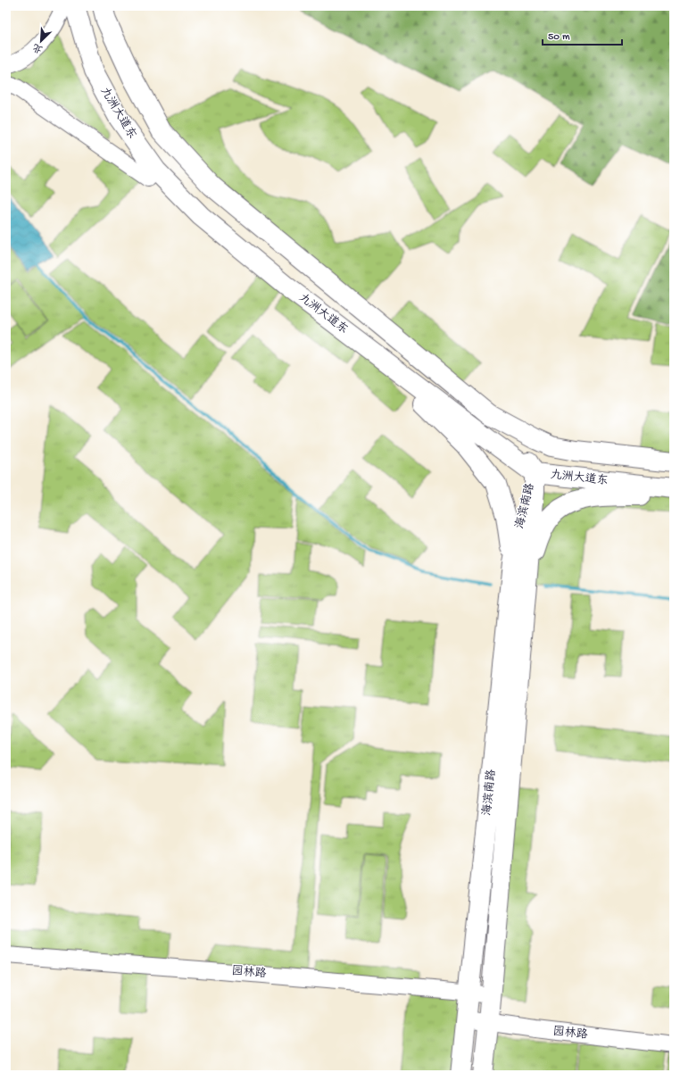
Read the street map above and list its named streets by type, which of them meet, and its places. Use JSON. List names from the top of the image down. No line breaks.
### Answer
{"streets":{"main road":["九洲大道东","海滨南路"],"street":["园林路"]},"crossings":[["九洲大道东","海滨南路"],["海滨南路","园林路"]],"scale_bar":"50 m","north":"bottom left"}
